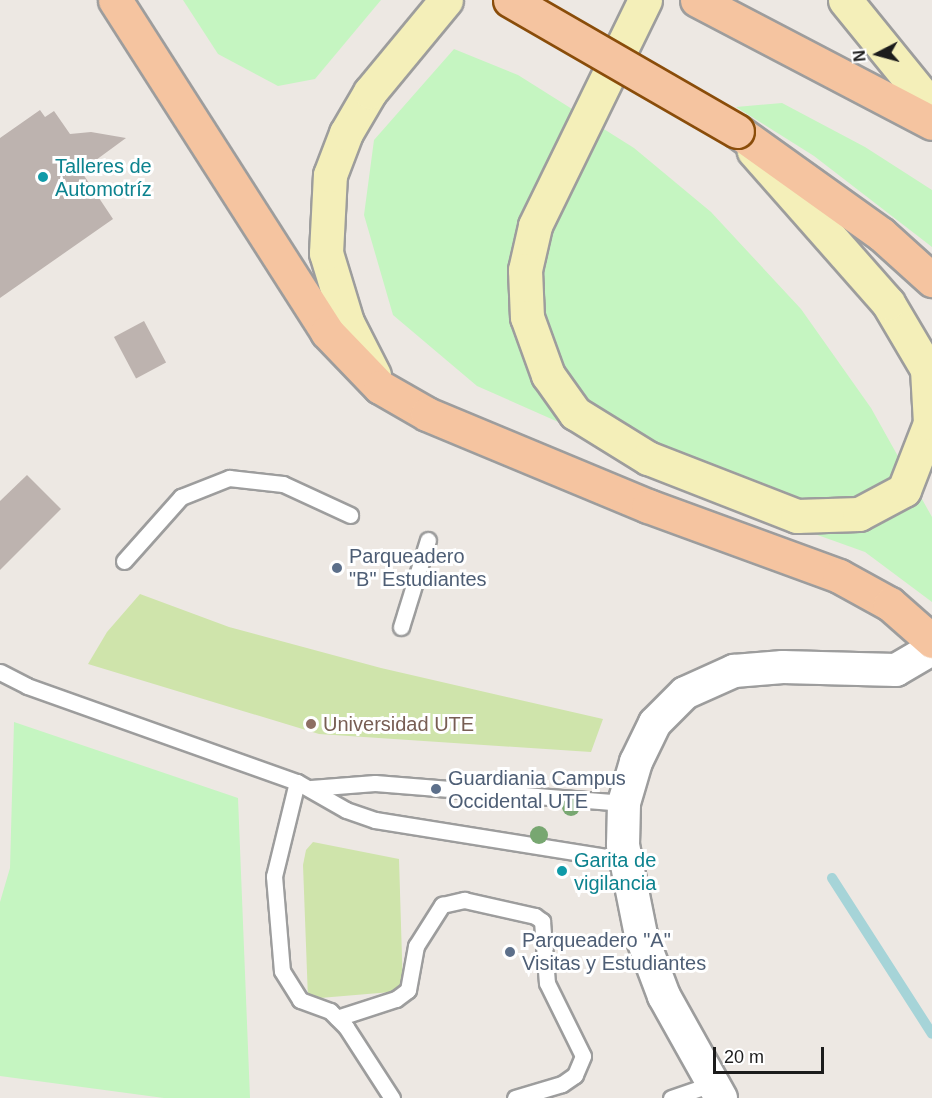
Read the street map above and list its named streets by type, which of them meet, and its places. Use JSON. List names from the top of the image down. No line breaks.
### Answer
{"places":["Talleres de Automotríz","Parqueadero \"B\" Estudiantes","Universidad UTE","Guardiania Campus Occidental UTE","Garita de vigilancia","Parqueadero \"A\" Visitas y Estudiantes"],"scale_bar":"20 m","north":"left"}
